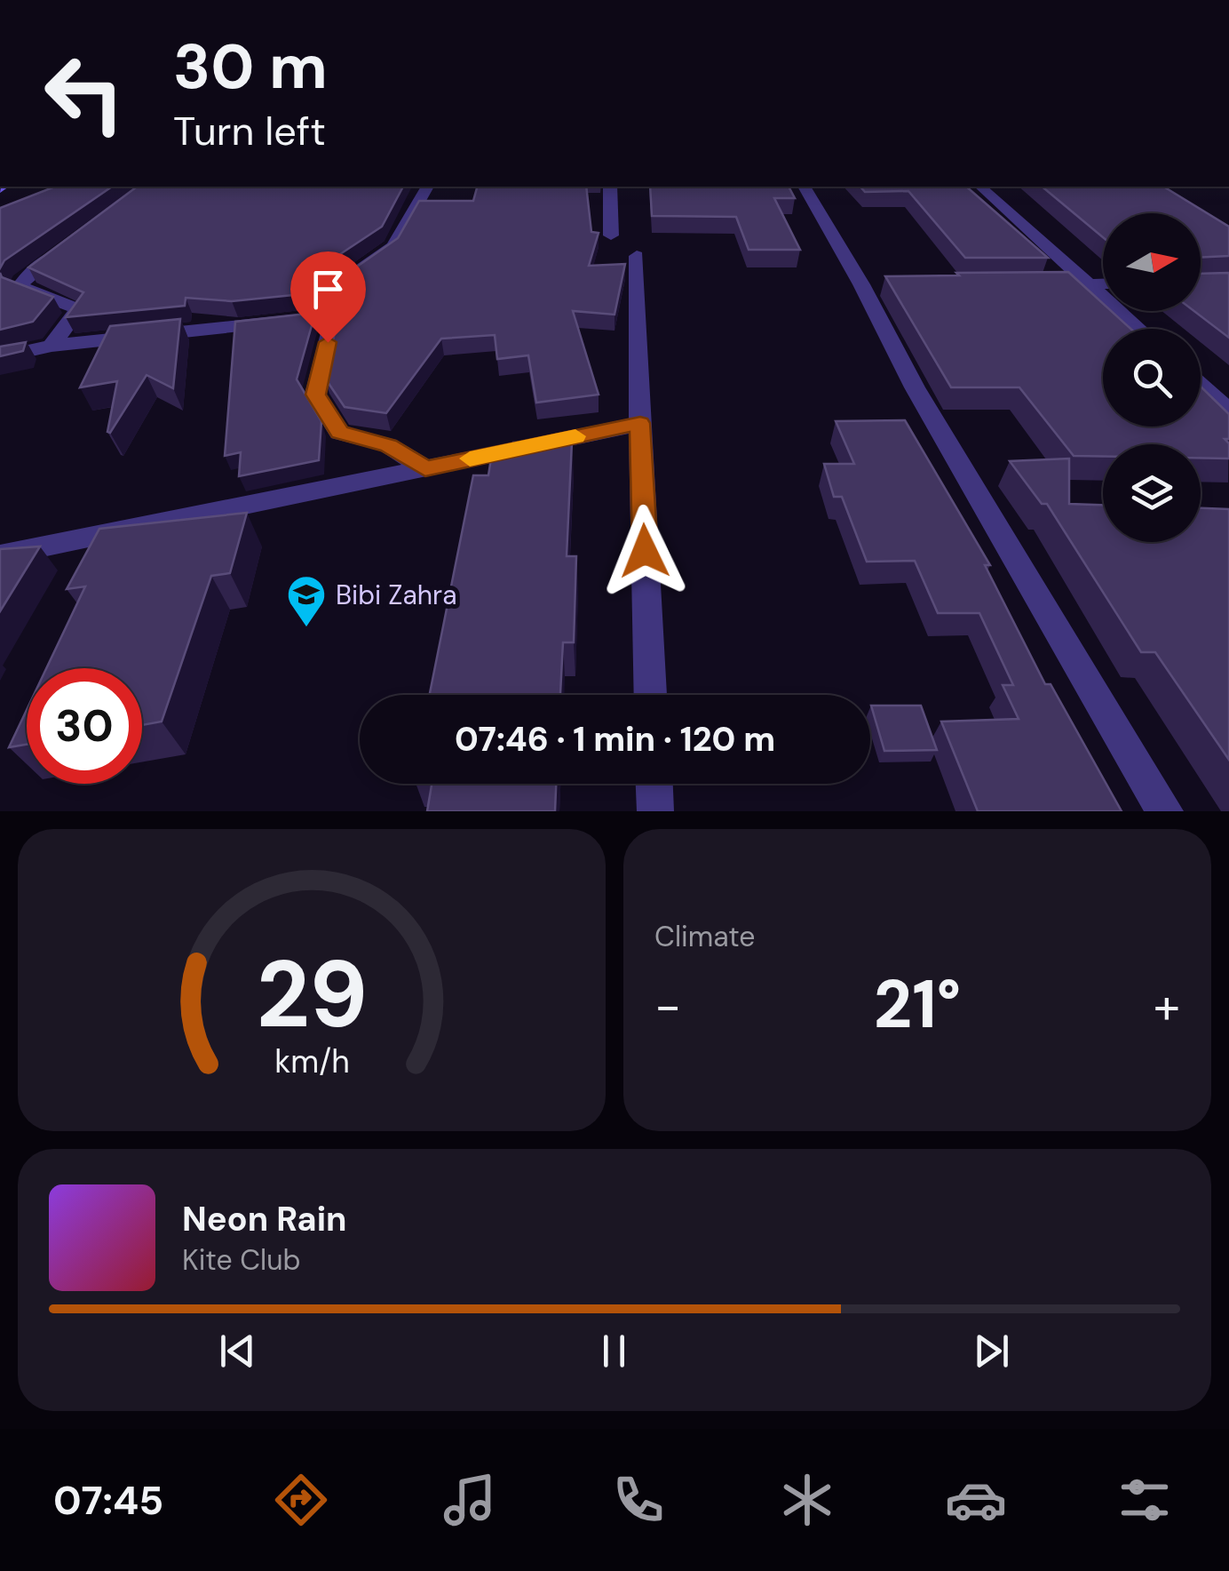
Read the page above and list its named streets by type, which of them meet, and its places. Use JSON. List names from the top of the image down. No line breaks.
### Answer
{"places":{"school or university":["Bibi Zahra"]},"north":"right","page":{"turn":["30 m","Turn left"],"limit":"30","trip":"07:46 · 1 min · 120 m","tile":"Climate","heat":["−","21°","+"],"song":["Neon Rain","Kite Club"],"tabs":"07:45","gauge":["29","km/h"]}}
